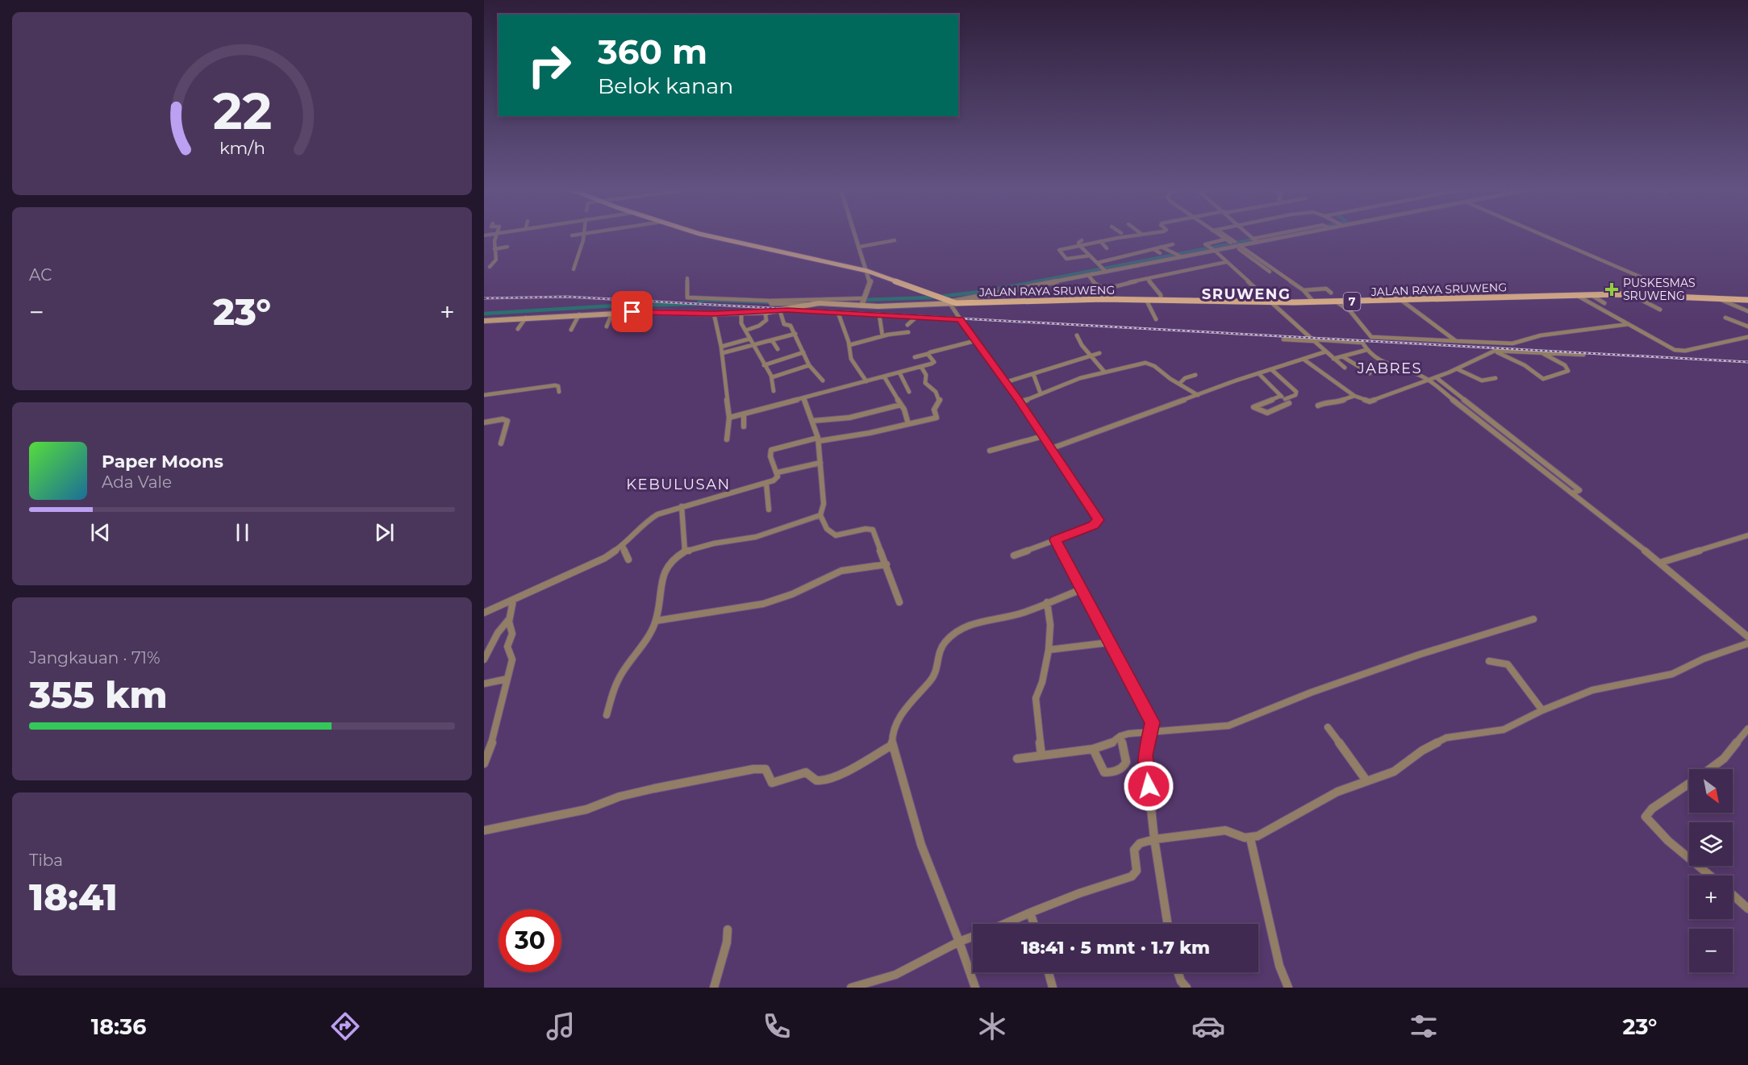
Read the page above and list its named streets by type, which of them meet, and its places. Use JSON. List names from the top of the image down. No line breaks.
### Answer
{"streets":{"highway":["JALAN RAYA SRUWENG","7"]},"crossings":[["JALAN RAYA SRUWENG","7"]],"districts":["SRUWENG","JABRES","KEBULUSAN"],"places":{"health":["PUSKESMAS SRUWENG"]},"north":"bottom right","page":{"turn":["360 m","Belok kanan"],"tile":["AC",["Jangkauan · 71%","355 km"],["Tiba","18:41"]],"heat":["−","23°","+"],"song":["Paper Moons","Ada Vale"],"map_buttons":["+","−"],"limit":"30","trip":"18:41 · 5 mnt · 1.7 km","tabs":["18:36","23°"],"gauge":["22","km/h"]}}
